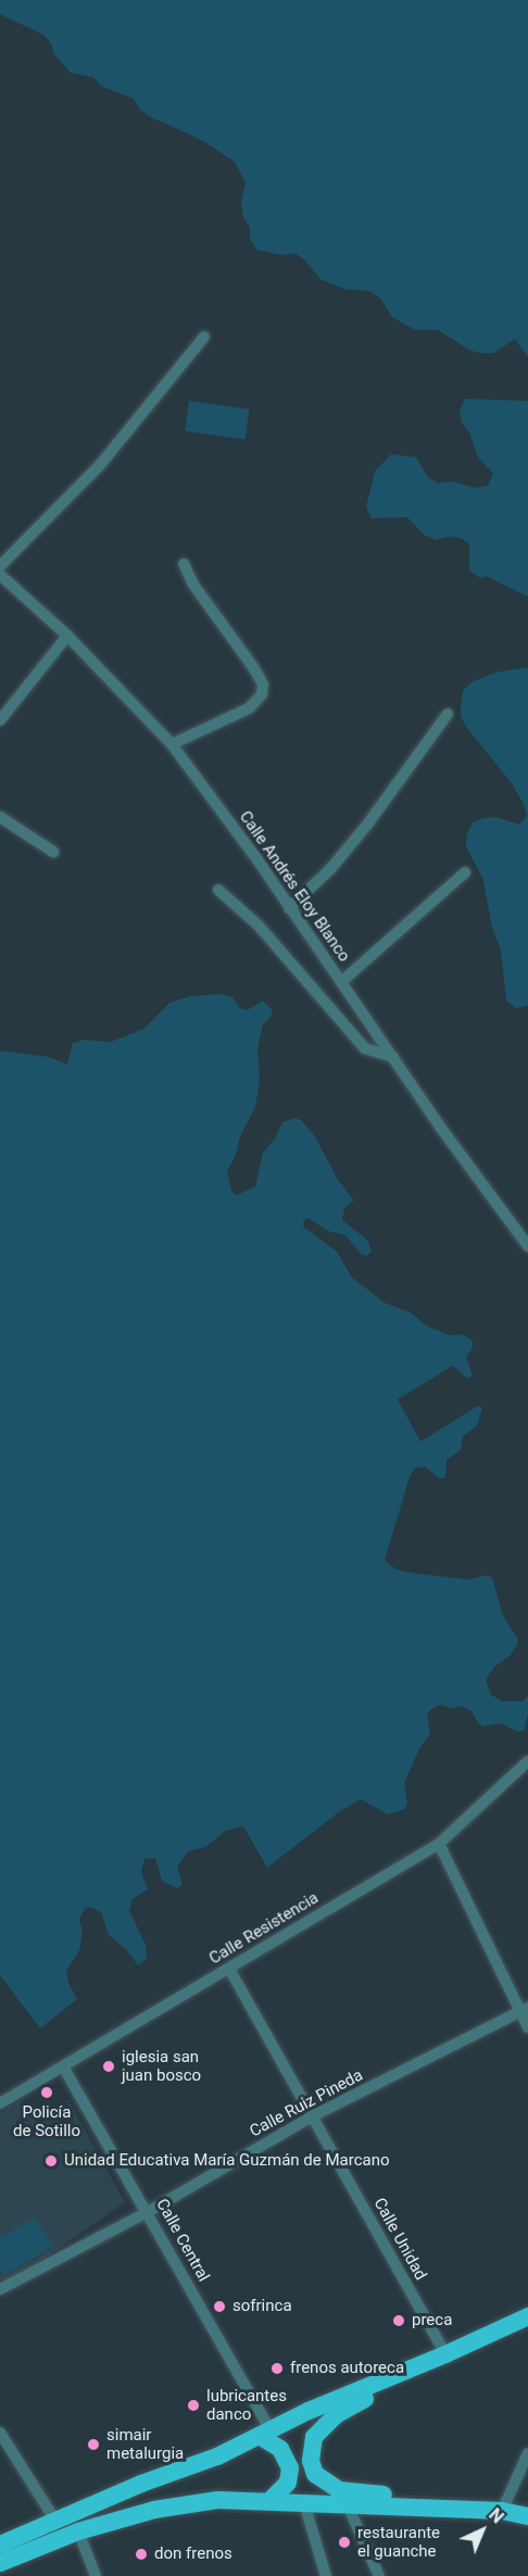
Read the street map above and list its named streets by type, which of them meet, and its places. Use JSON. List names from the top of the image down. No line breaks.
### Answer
{"streets":{"street":["Calle Andrés Eloy Blanco","Calle Resistencia","Calle Ruiz Pineda","Calle Unidad","Calle Central"]},"crossings":[["Calle Resistencia","Calle Unidad"],["Calle Resistencia","Calle Central"],["Calle Ruiz Pineda","Calle Unidad"],["Calle Ruiz Pineda","Calle Central"]],"places":["iglesia san juan bosco","Policía de Sotillo","Unidad Educativa María Guzmán de Marcano","sofrinca","preca","frenos autoreca","lubricantes danco","simair metalurgia","restaurante el guanche","don frenos"],"north":"top right"}
